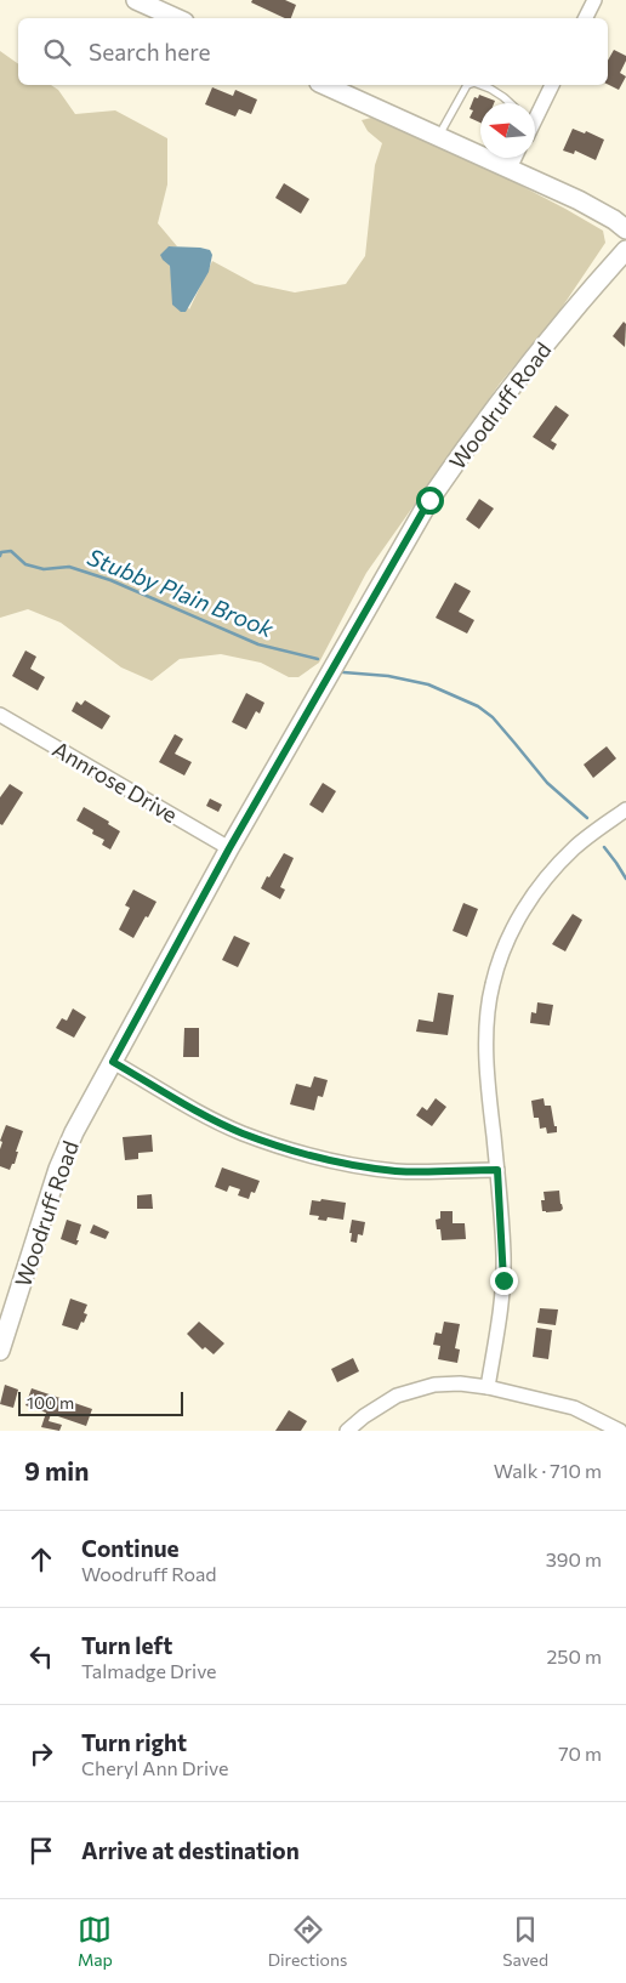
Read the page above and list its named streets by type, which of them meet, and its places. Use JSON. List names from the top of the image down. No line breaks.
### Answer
{"streets":{"street":["Woodruff Road","Annrose Drive"]},"crossings":[["Woodruff Road","Annrose Drive"]],"water":["Stubby Plain Brook"],"scale_bar":"100 m","north":"left","page":{"search":"Search here","scale":"100 m","heading":["9 min","Walk · 710 m"],"list":[["Continue","Woodruff Road","390 m"],["Turn left","Talmadge Drive","250 m"],["Turn right","Cheryl Ann Drive","70 m"],"Arrive at destination"],"nav":["Map","Directions","Saved"]}}
